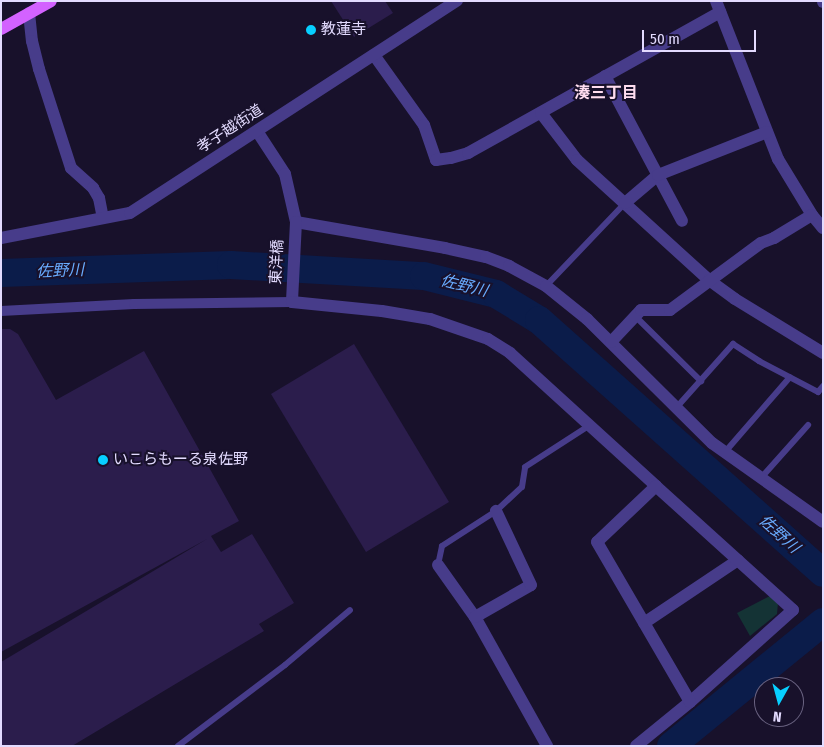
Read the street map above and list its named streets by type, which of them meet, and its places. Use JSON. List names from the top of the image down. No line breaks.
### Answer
{"streets":{"street":["孝子越街道","東洋橋"]},"crossings":[["孝子越街道","東洋橋"]],"districts":["湊三丁目"],"water":["佐野川"],"places":["教蓮寺","いこらもーる泉佐野"],"scale_bar":"50 m","north":"bottom"}
